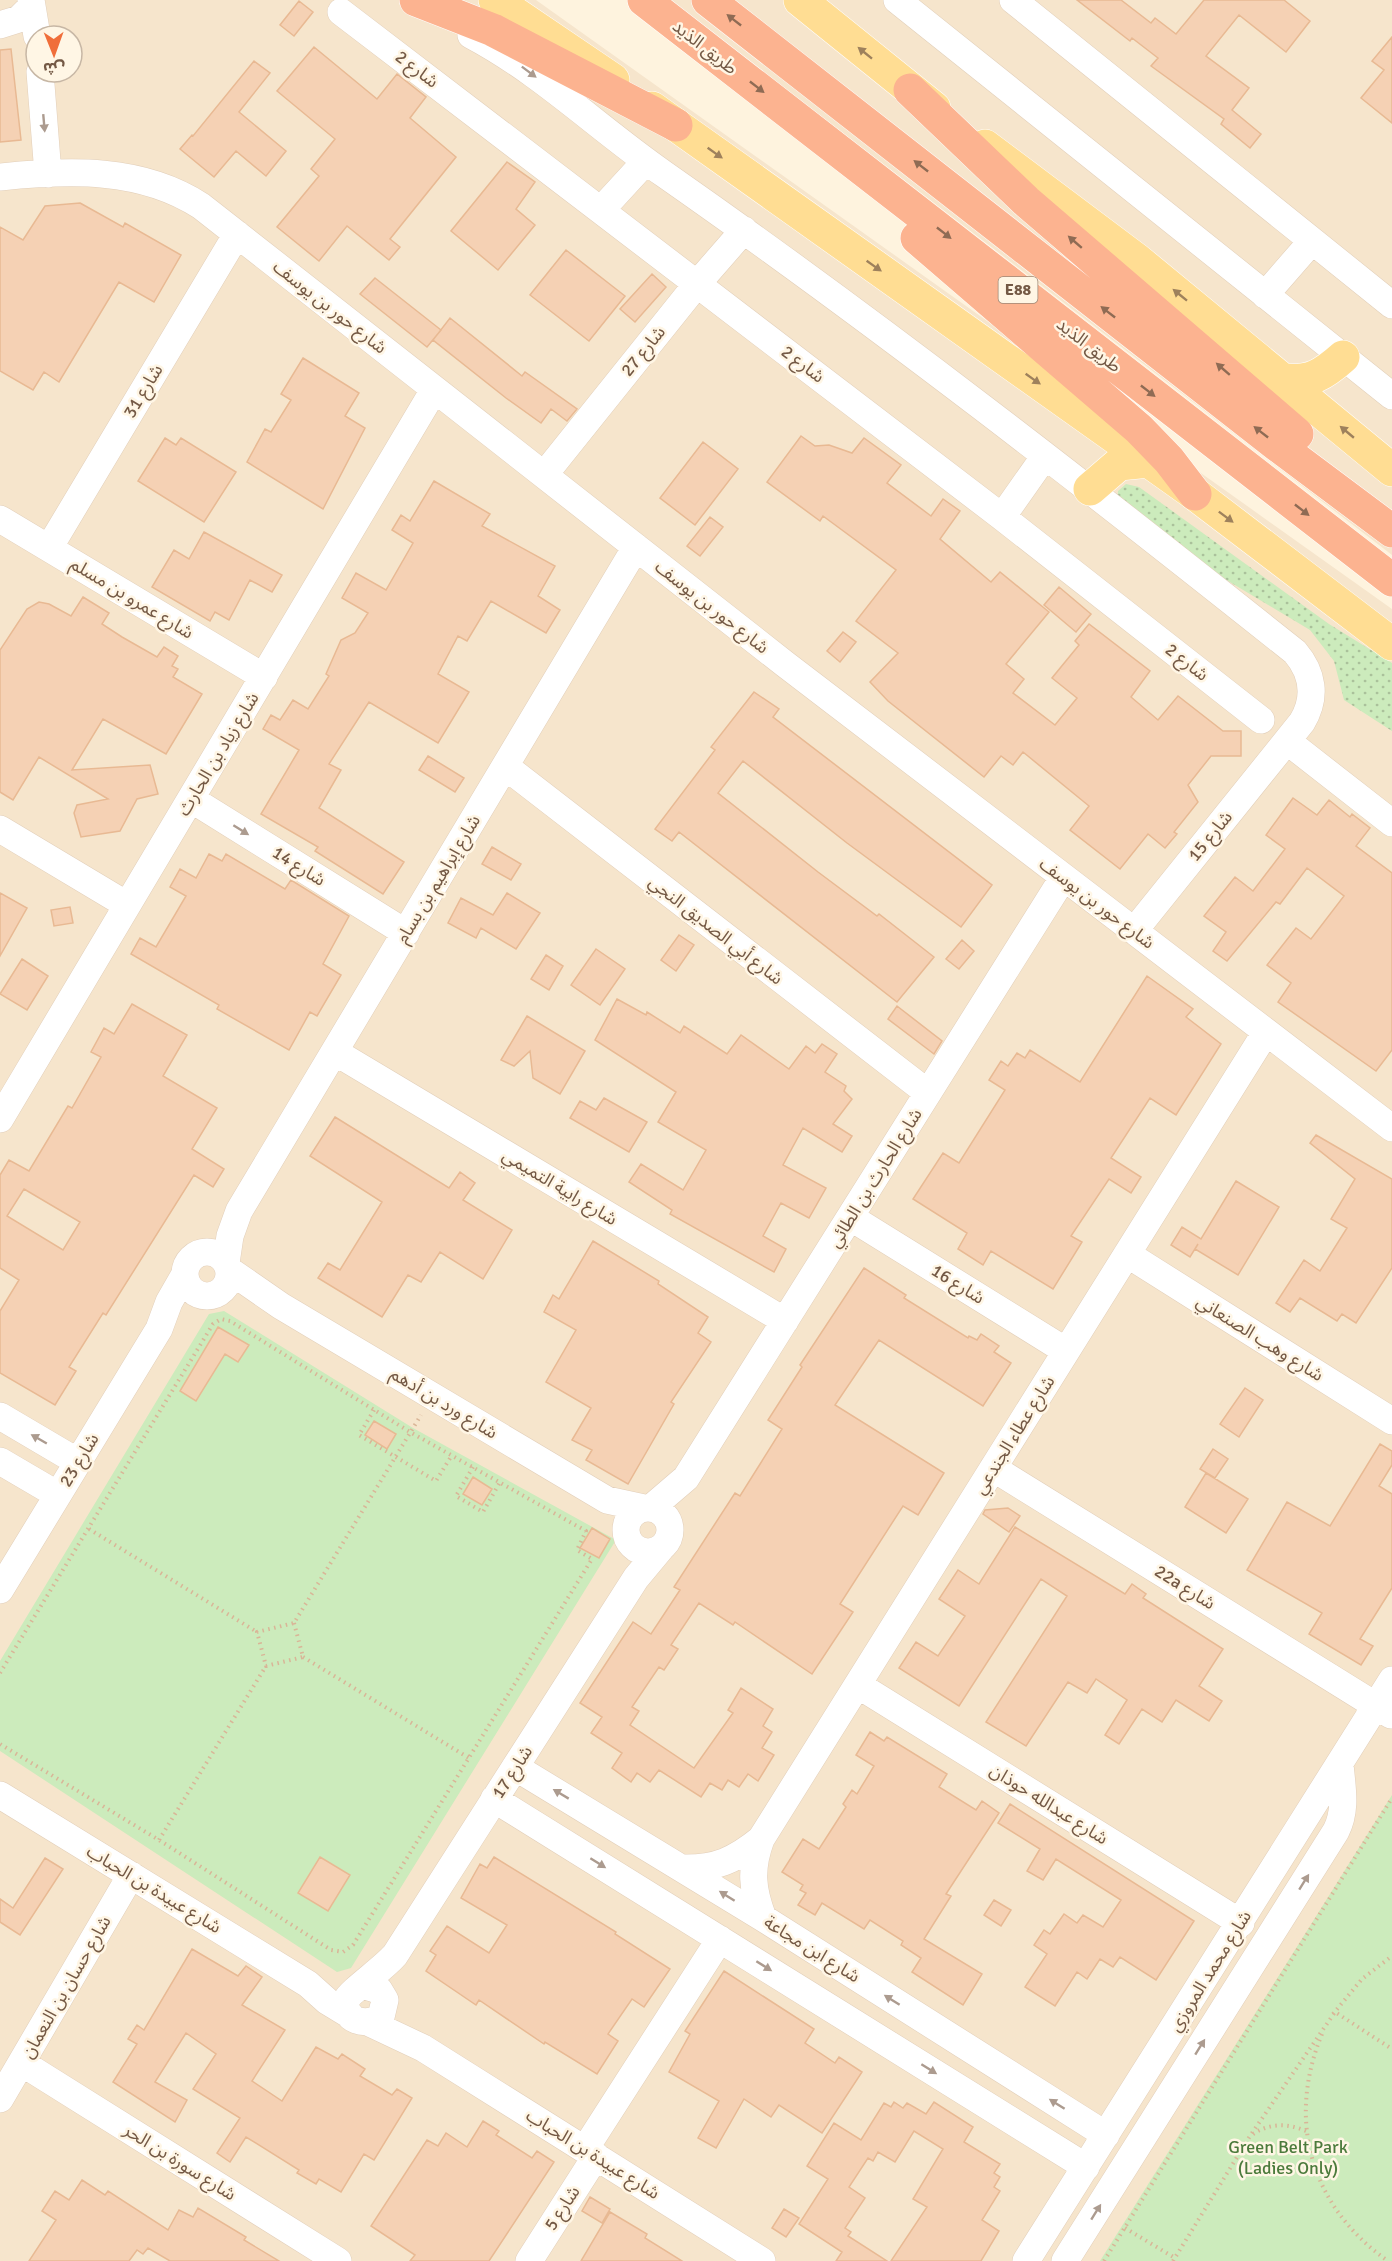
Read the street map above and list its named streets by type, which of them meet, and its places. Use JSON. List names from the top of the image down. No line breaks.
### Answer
{"streets":{"highway":["طريق الذيد","E88"],"street":["شارع 2","شارع حور بن يوسف","شارع 27","شارع 31","شارع عمرو بن مسلم","شارع زياد بن الحارث","شارع 15","شارع 14","شارع إبراهيم بن بسام","شارع أبي الصديق النجي","شارع الحارث بن الطائي","شارع رابية التميمي","شارع 16","شارع وهب الصنعاني","شارع ورد بن أدهم","شارع عطاء الجندعي","شارع 23","22a شارع","شارع 17","شارع عبدالله حوذان","شارع عبيدة بن الحباب","شارع ابن مجاعة","شارع محمد المروزي","شارع حسان بن النعمان","شارع سورة بن الحر","شارع 5"]},"crossings":[["شارع 2","شارع 27"],["شارع حور بن يوسف","شارع 27"],["شارع حور بن يوسف","شارع 31"],["شارع حور بن يوسف","شارع زياد بن الحارث"],["شارع حور بن يوسف","شارع 15"],["شارع حور بن يوسف","شارع إبراهيم بن بسام"],["شارع حور بن يوسف","شارع الحارث بن الطائي"],["شارع حور بن يوسف","شارع عطاء الجندعي"],["شارع 27","شارع 15"],["شارع 31","شارع عمرو بن مسلم"],["شارع عمرو بن مسلم","شارع زياد بن الحارث"],["شارع زياد بن الحارث","شارع 14"],["شارع 14","شارع إبراهيم بن بسام"],["شارع إبراهيم بن بسام","شارع أبي الصديق النجي"],["شارع إبراهيم بن بسام","شارع رابية التميمي"],["شارع إبراهيم بن بسام","شارع ورد بن أدهم"],["شارع إبراهيم بن بسام","شارع 23"],["شارع أبي الصديق النجي","شارع الحارث بن الطائي"],["شارع الحارث بن الطائي","شارع رابية التميمي"],["شارع الحارث بن الطائي","شارع 16"],["شارع الحارث بن الطائي","شارع ورد بن أدهم"],["شارع الحارث بن الطائي","شارع 17"],["شارع 16","شارع عطاء الجندعي"],["شارع وهب الصنعاني","شارع عطاء الجندعي"],["شارع ورد بن أدهم","شارع 23"],["شارع ورد بن أدهم","شارع 17"],["شارع عطاء الجندعي","22a شارع"],["شارع عطاء الجندعي","شارع عبدالله حوذان"],["شارع عطاء الجندعي","شارع ابن مجاعة"],["22a شارع","شارع محمد المروزي"],["شارع 17","شارع عبيدة بن الحباب"],["شارع 17","شارع ابن مجاعة"],["شارع عبدالله حوذان","شارع محمد المروزي"],["شارع عبيدة بن الحباب","شارع حسان بن النعمان"],["شارع عبيدة بن الحباب","شارع 5"],["شارع ابن مجاعة","شارع محمد المروزي"],["شارع حسان بن النعمان","شارع سورة بن الحر"]],"one_way":["شارع 14"],"parks":["Green Belt Park (Ladies Only)"],"north":"bottom"}
